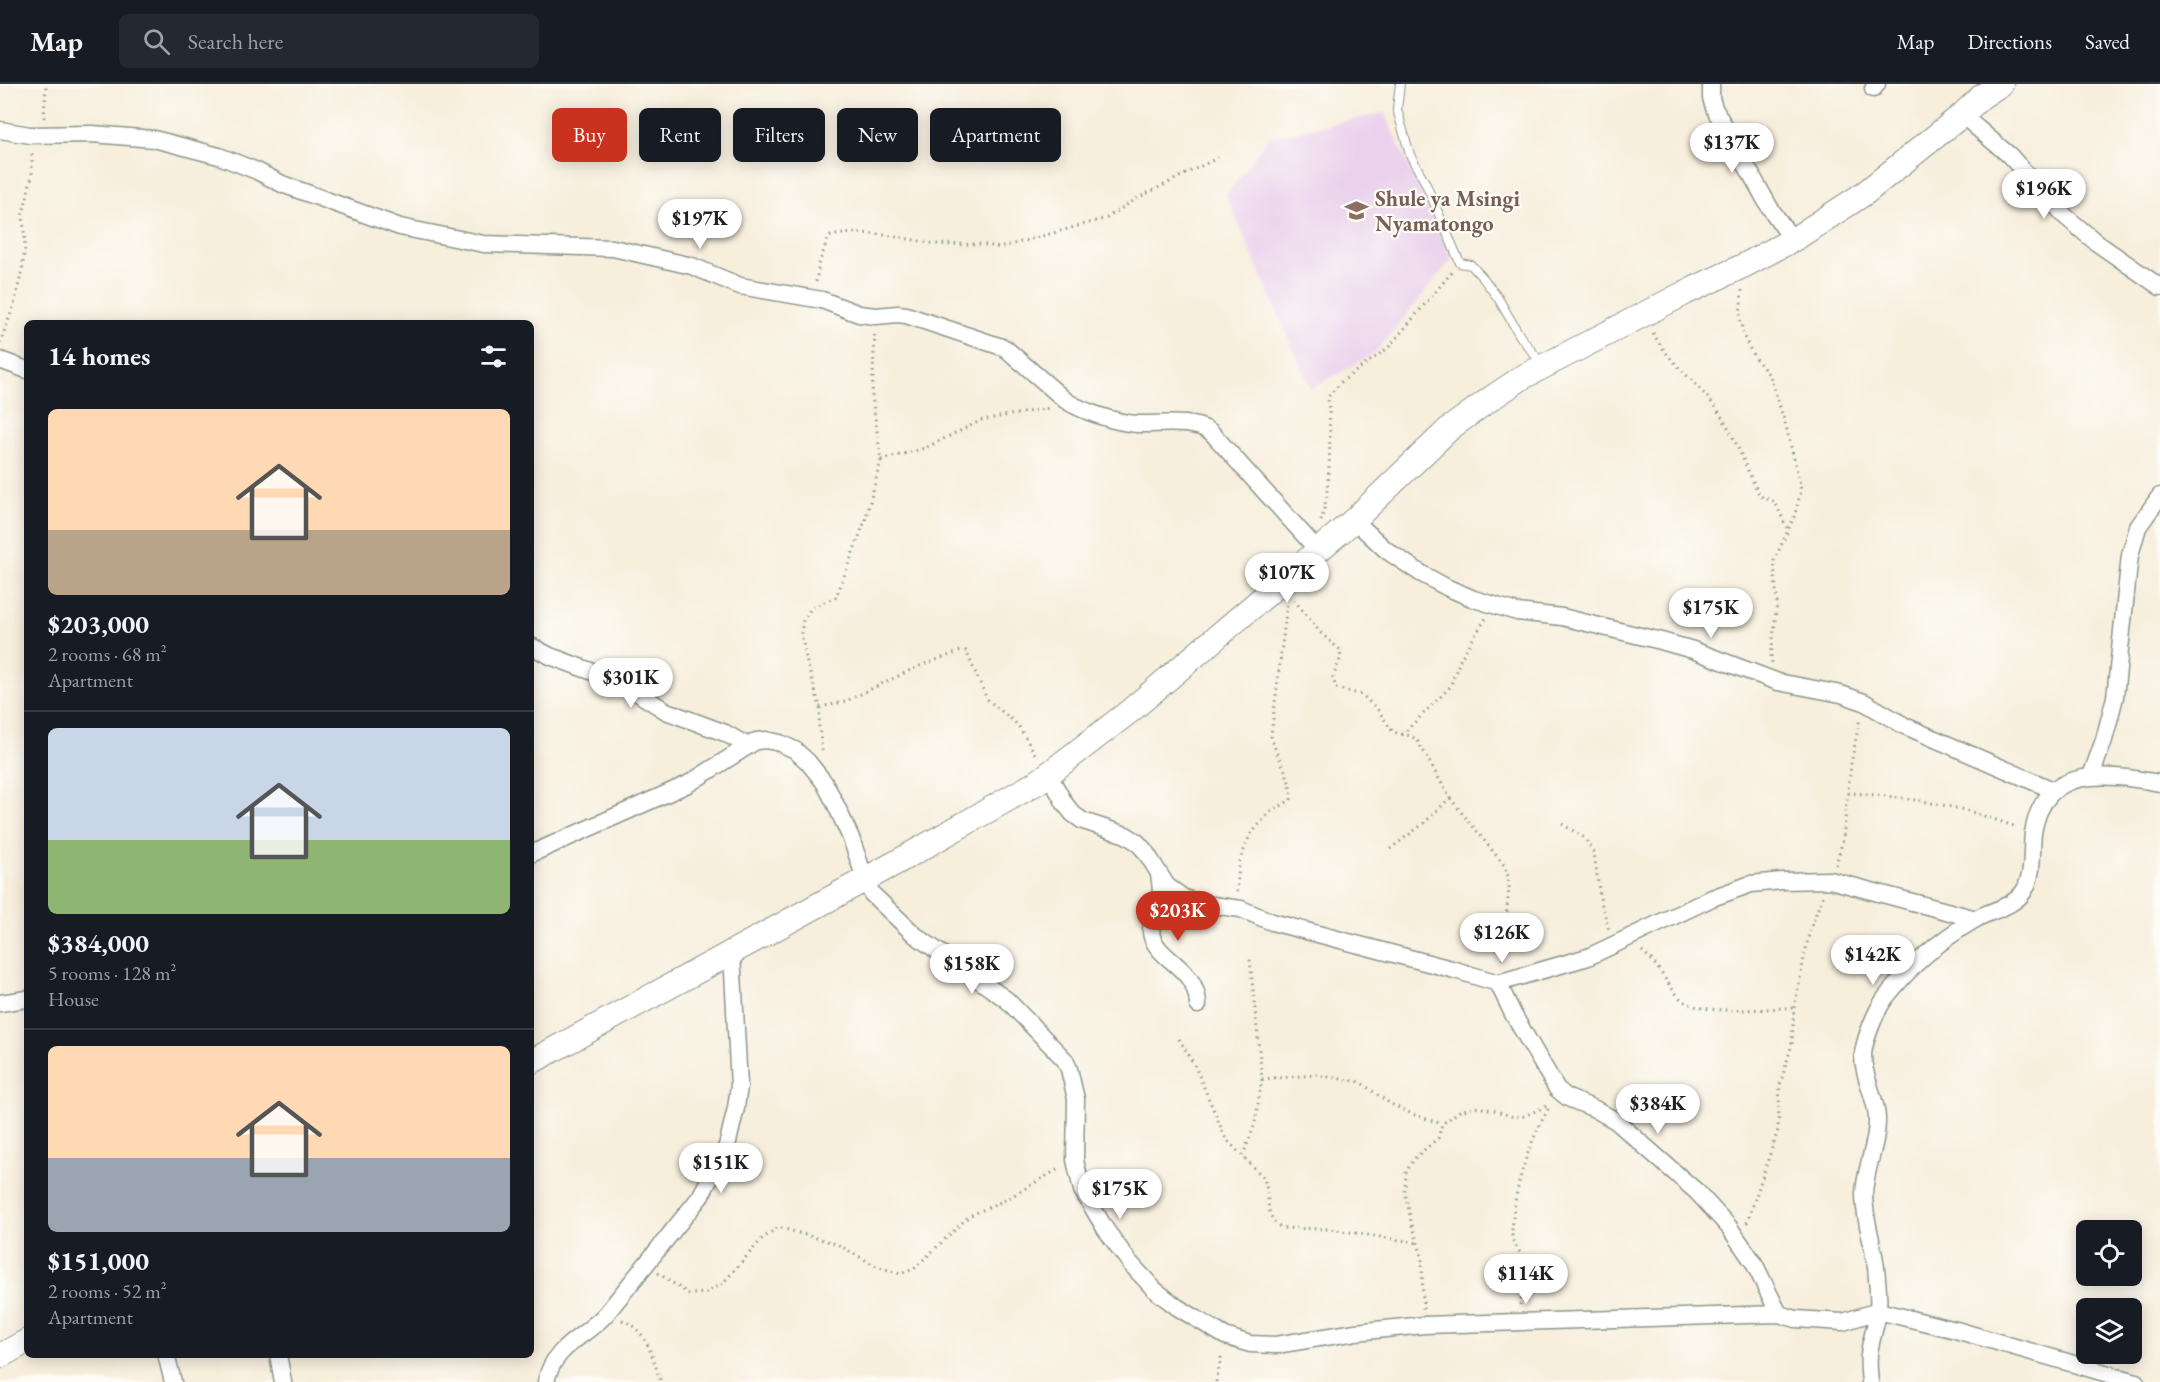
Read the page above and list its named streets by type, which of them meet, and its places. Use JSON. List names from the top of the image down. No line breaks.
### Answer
{"places":{"school or university":["Shule ya Msingi Nyamatongo"]},"page":{"header":"Map","search":"Search here","nav":["Map","Directions","Saved"],"chip":["Buy","Rent","Filters","New","Apartment"],"price":["$137K","$196K","$197K","$107K","$175K","$301K","$203K","$126K","$142K","$158K","$384K","$151K","$175K","$114K"],"heading":"14 homes","list":[{"name":"$203,000","note":"2 rooms · 68 m² · Apartment"},{"name":"$384,000","note":"5 rooms · 128 m² · House"},{"name":"$151,000","note":"2 rooms · 52 m² · Apartment"}]}}
